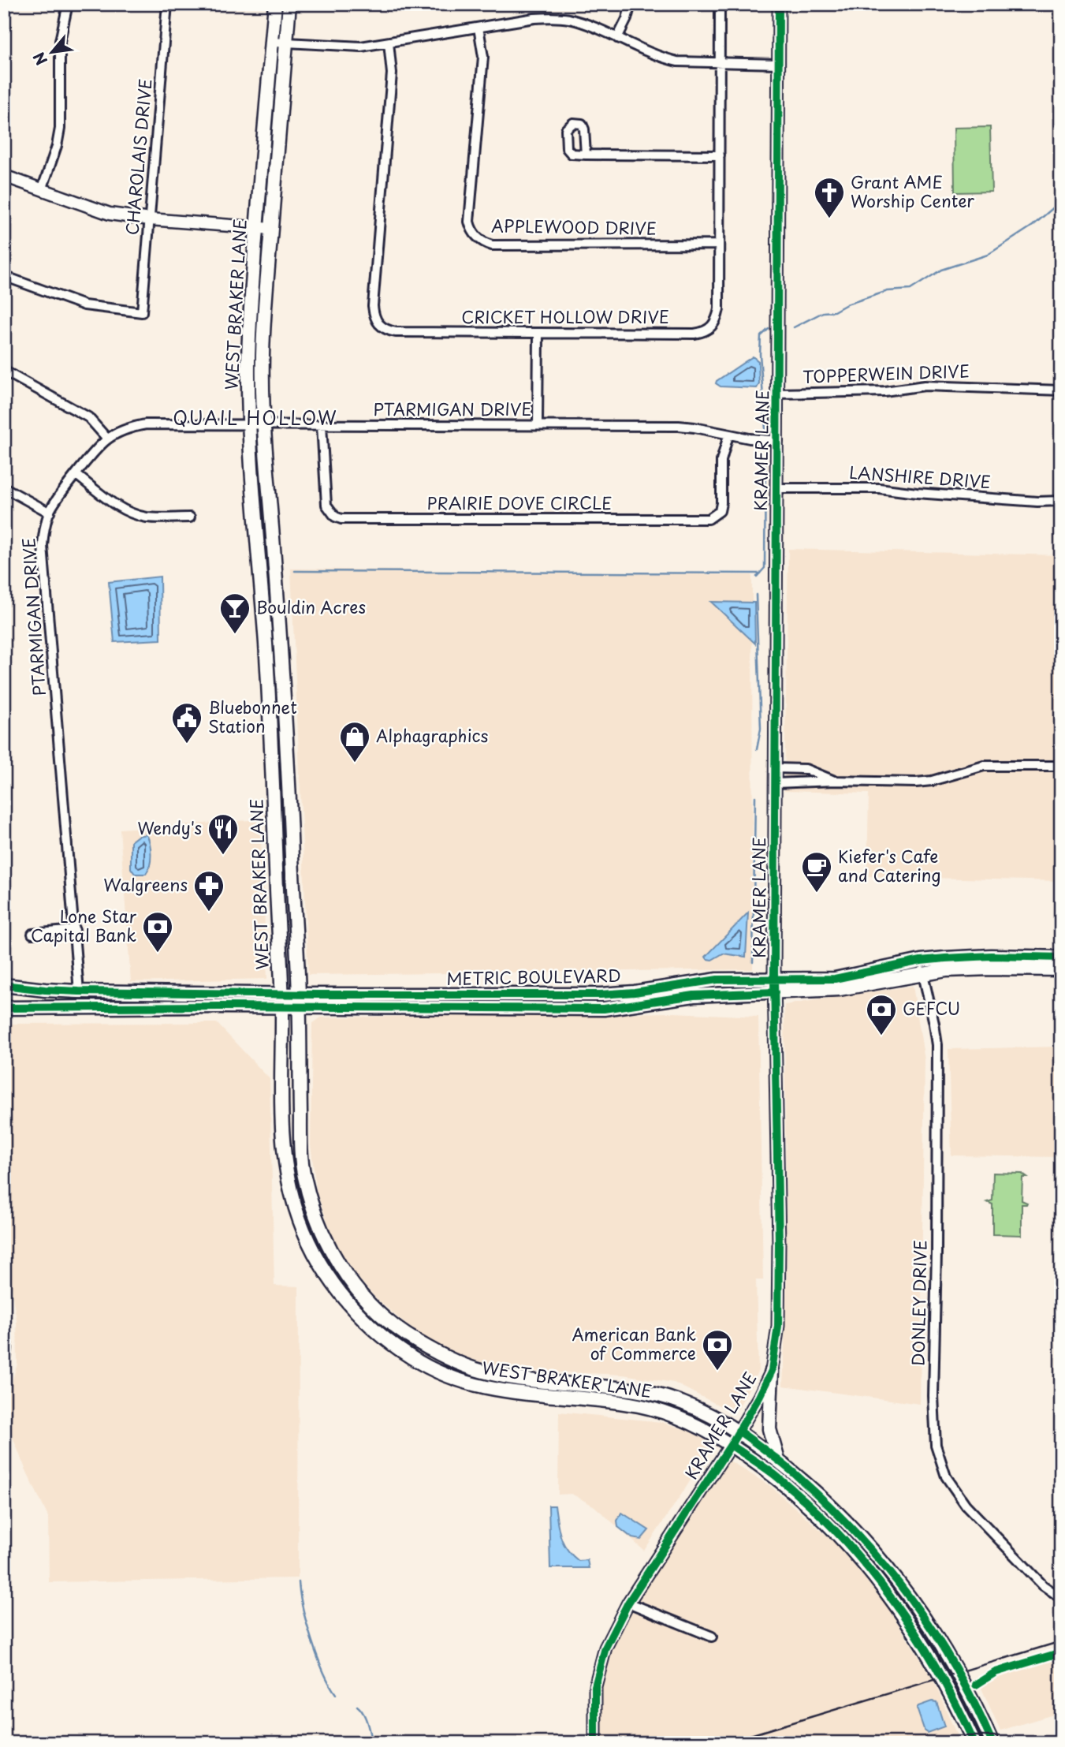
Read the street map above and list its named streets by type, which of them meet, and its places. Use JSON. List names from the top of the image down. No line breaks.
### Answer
{"streets":{"main road":["WEST BRAKER LANE","METRIC BOULEVARD"],"street":["CHAROLAIS DRIVE","APPLEWOOD DRIVE","CRICKET HOLLOW DRIVE","TOPPERWEIN DRIVE","PTARMIGAN DRIVE","KRAMER LANE","LANSHIRE DRIVE","PRAIRIE DOVE CIRCLE","DONLEY DRIVE"]},"crossings":[["APPLEWOOD DRIVE","CRICKET HOLLOW DRIVE"],["WEST BRAKER LANE","PTARMIGAN DRIVE"],["WEST BRAKER LANE","KRAMER LANE"],["WEST BRAKER LANE","METRIC BOULEVARD"],["TOPPERWEIN DRIVE","KRAMER LANE"],["PTARMIGAN DRIVE","KRAMER LANE"],["PTARMIGAN DRIVE","PRAIRIE DOVE CIRCLE"],["PTARMIGAN DRIVE","METRIC BOULEVARD"],["KRAMER LANE","LANSHIRE DRIVE"],["KRAMER LANE","METRIC BOULEVARD"],["METRIC BOULEVARD","DONLEY DRIVE"]],"districts":["QUAIL HOLLOW"],"places":{"church":["Grant AME Worship Center"],"bar":["Bouldin Acres"],"public building":["Bluebonnet Station"],"shop":["Alphagraphics"],"restaurant":["Wendy's"],"cafe":["Kiefer's Cafe and Catering"],"pharmacy":["Walgreens"],"bank":["Lone Star Capital Bank","GEFCU","American Bank of Commerce"]},"north":"bottom left"}
